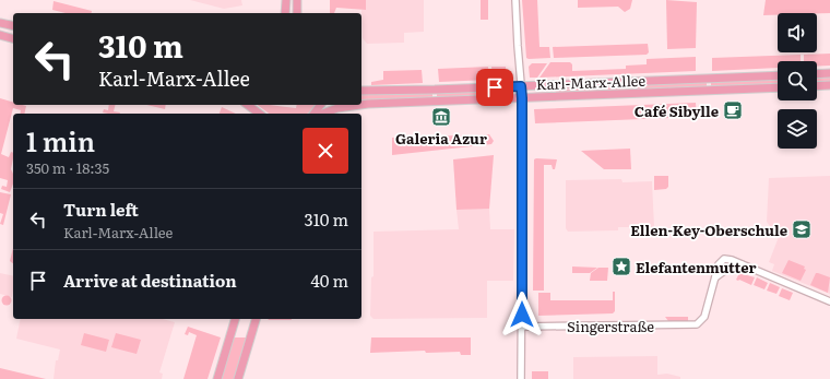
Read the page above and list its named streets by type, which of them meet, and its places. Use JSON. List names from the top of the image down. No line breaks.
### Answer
{"streets":{"main road":["Karl-Marx-Allee"],"street":["Singerstraße"]},"places":{"cafe":["Café Sibylle"],"museum":["Galeria Azur"],"school or university":["Ellen-Key-Oberschule"],"place":["Elefantenmutter"]},"page":{"turn":["310 m","Karl-Marx-Allee"],"heading":["1 min","350 m · 18:35"],"list":[{"name":"Turn left","note":"Karl-Marx-Allee","value":"310 m"},{"name":"Arrive at destination","value":"40 m"}]}}
